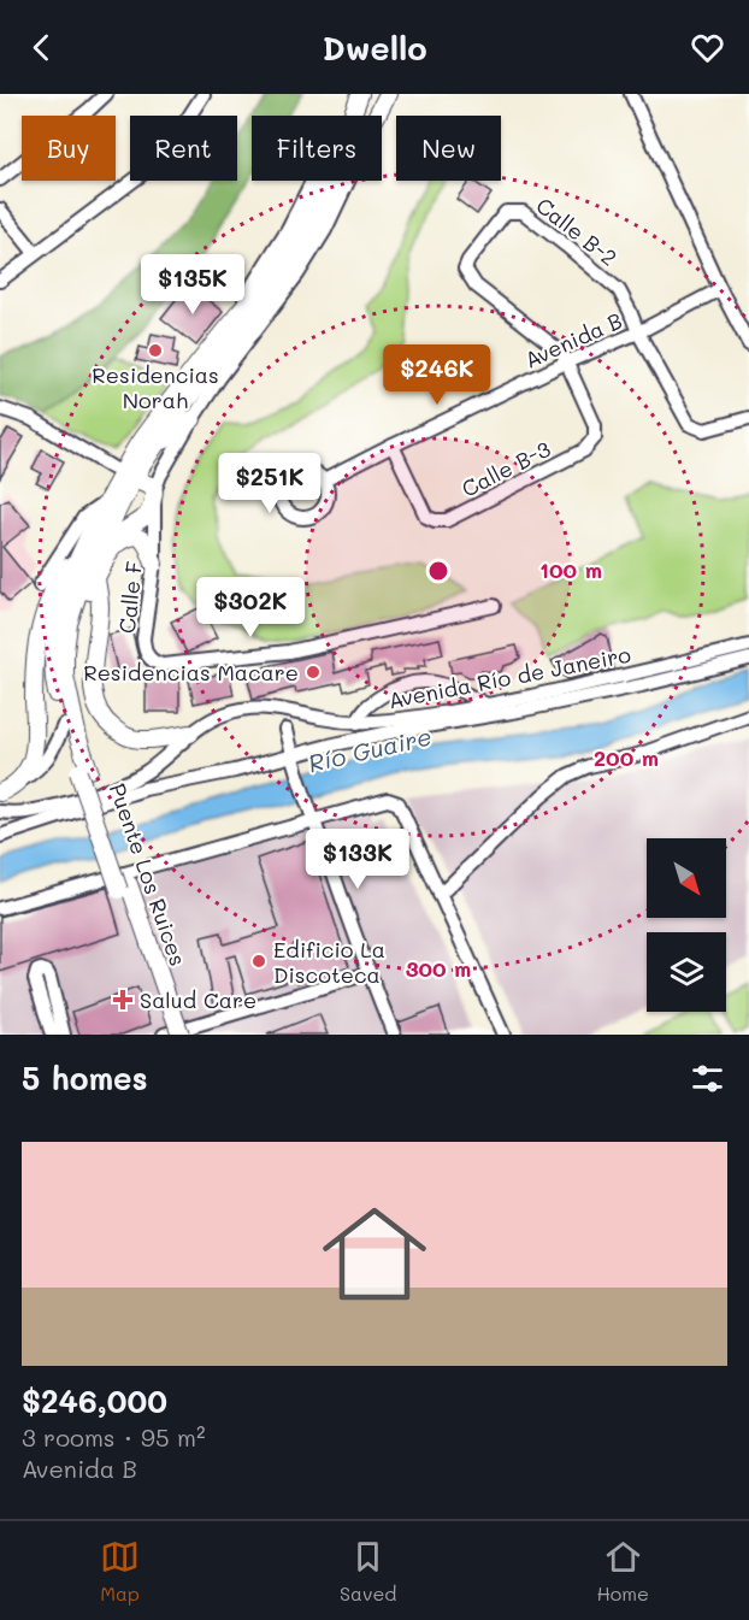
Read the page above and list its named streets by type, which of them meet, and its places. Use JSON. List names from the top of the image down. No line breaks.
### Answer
{"streets":{"main road":["Puente Los Ruices"],"street":["Calle B-2","Avenida B","Calle B-3","Calle F","Avenida Río de Janeiro"]},"crossings":[["Calle B-2","Avenida B"],["Calle B-2","Calle B-3"],["Avenida B","Calle B-3"]],"water":["Río Guaire"],"places":{"other":["Residencias Norah","Residencias Macare","Edificio La Discoteca"],"health":["Salud Care"]},"north":"bottom right","page":{"header":"Dwello","chip":["Buy","Rent","Filters","New"],"price":["$135K","$246K","$251K","$302K","$133K"],"heading":"5 homes","list":[{"name":"$246,000","note":"3 rooms · 95 m² · Avenida B"}],"tabs":["Map","Saved","Home"]},"rings":["100 m","200 m","300 m"]}
